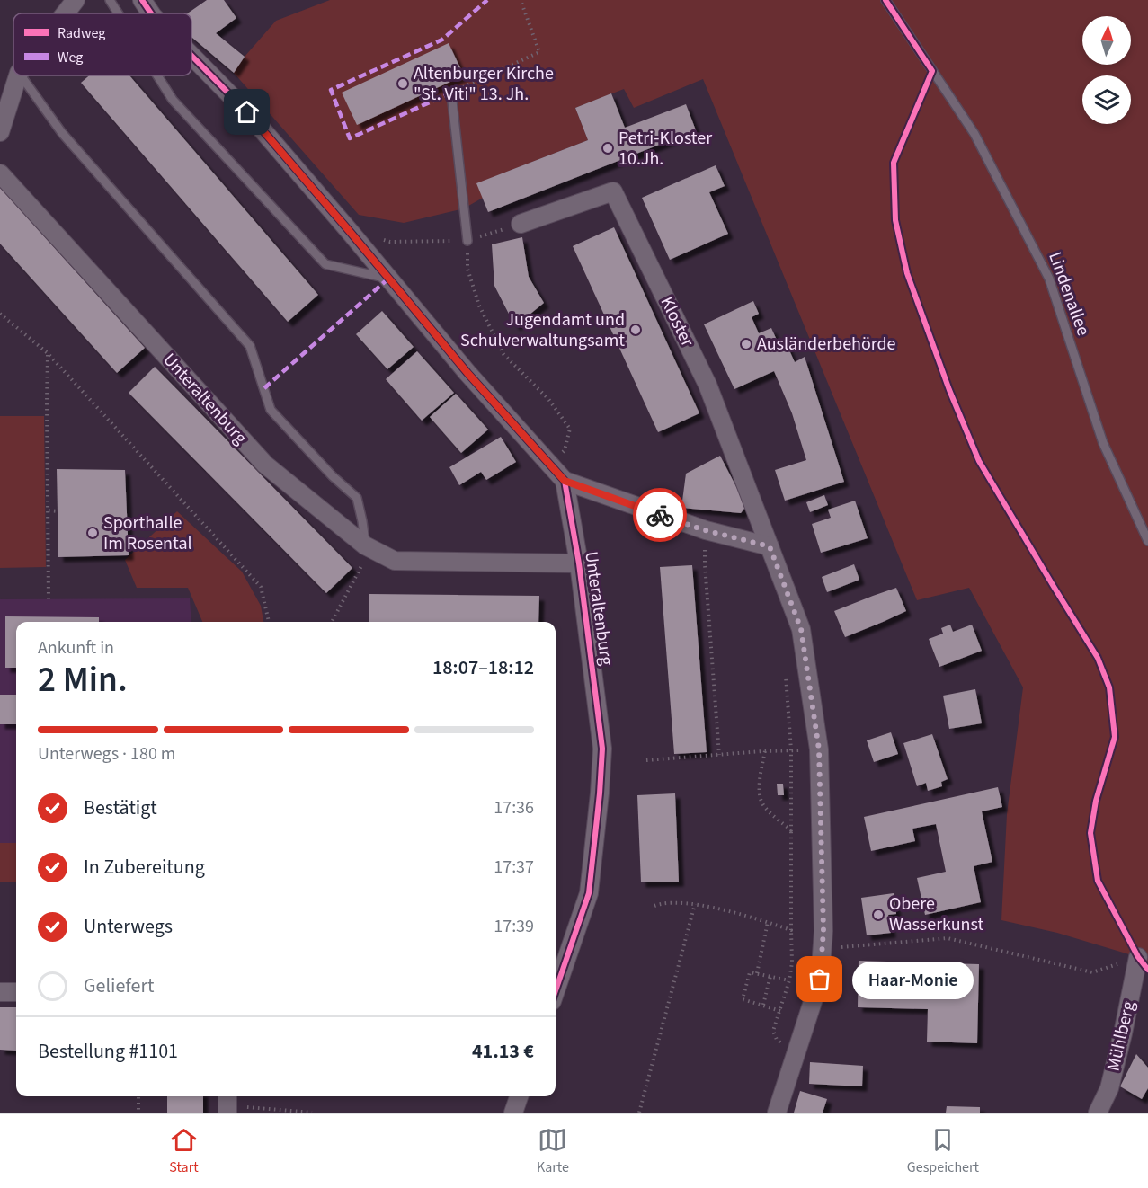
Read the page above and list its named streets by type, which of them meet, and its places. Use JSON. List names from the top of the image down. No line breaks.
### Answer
{"streets":{"street":["Kloster","Unteraltenburg","Mühlberg"],"lane":["Lindenallee"]},"places":["Altenburger Kirche \"St. Viti\" 13. Jh.","Petri-Kloster 10.Jh.","Jugendamt und Schulverwaltungsamt","Ausländerbehörde","Sporthalle Im Rosental","Obere Wasserkunst","Haar-Monie"],"legend":["Radweg","Weg"],"north":"top","page":{"heading":["2 Min.","Ankunft in","18:07–18:12"],"panel":["Bestellung #1101","41.13 €"],"bar":"Unterwegs · 180 m","list":[["Bestätigt","17:36"],["In Zubereitung","17:37"],["Unterwegs","17:39"],"Geliefert"],"bubble":"Haar-Monie","tabs":["Start","Karte","Gespeichert"]}}
